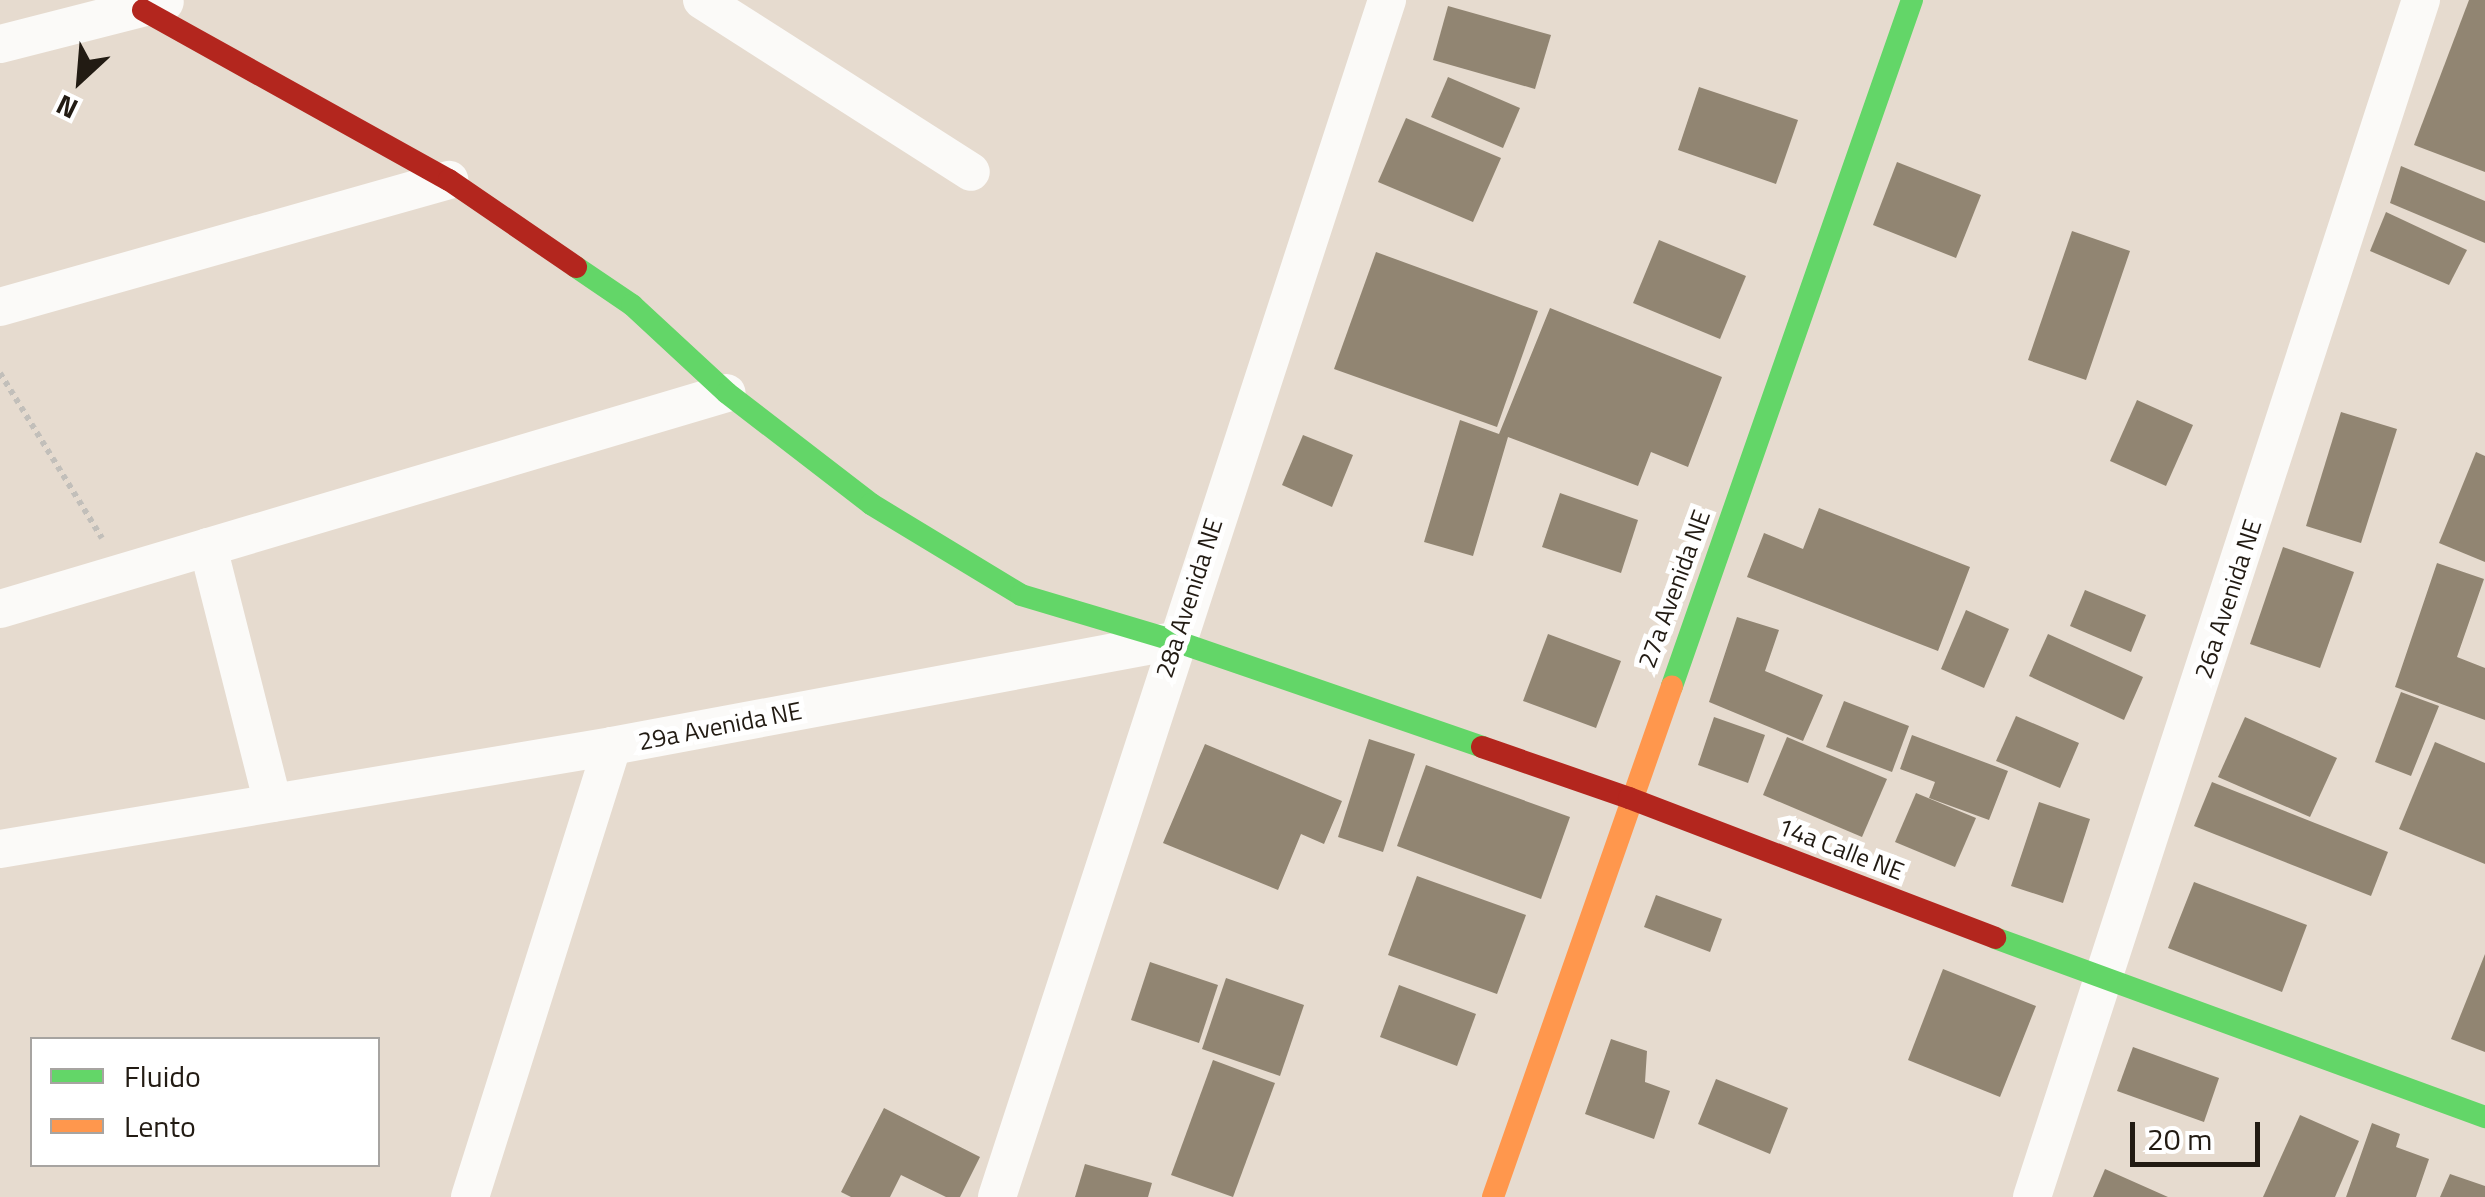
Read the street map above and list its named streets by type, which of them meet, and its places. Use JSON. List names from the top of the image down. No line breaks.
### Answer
{"streets":{"street":["27a Avenida NE","28a Avenida NE","26a Avenida NE","29a Avenida NE","14a Calle NE"]},"crossings":[["27a Avenida NE","14a Calle NE"],["28a Avenida NE","29a Avenida NE"],["28a Avenida NE","14a Calle NE"],["26a Avenida NE","14a Calle NE"],["29a Avenida NE","14a Calle NE"]],"legend":["Fluido","Lento"],"scale_bar":"20 m","north":"bottom left"}
